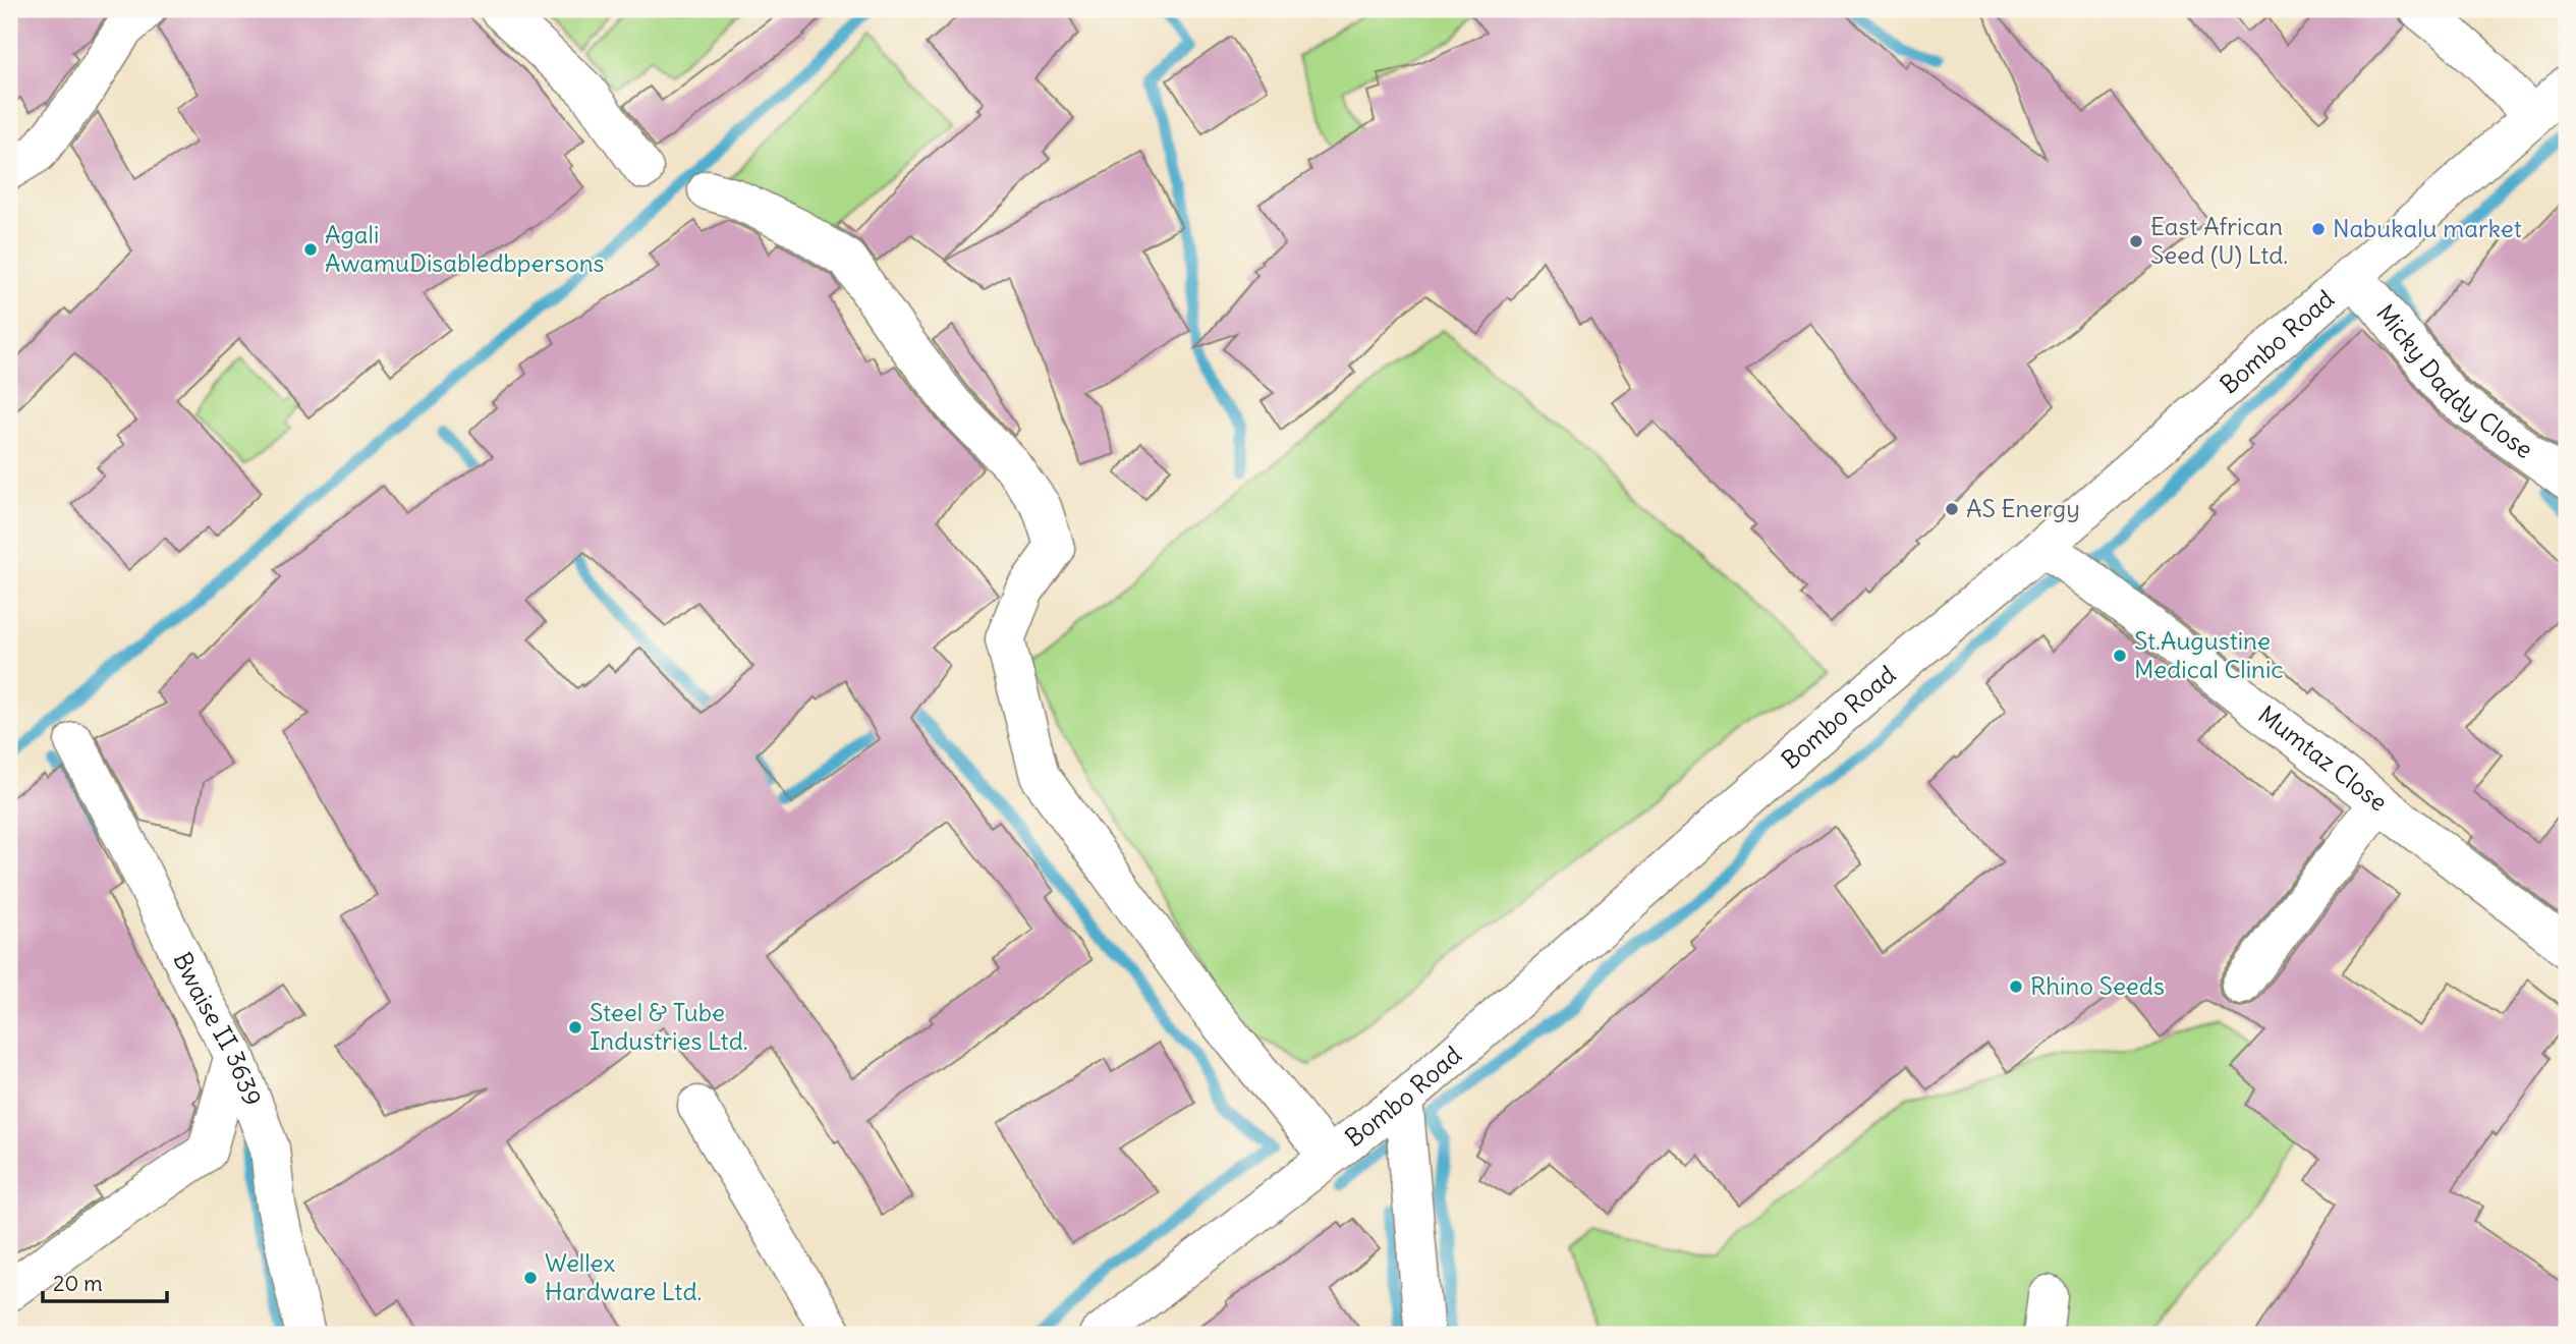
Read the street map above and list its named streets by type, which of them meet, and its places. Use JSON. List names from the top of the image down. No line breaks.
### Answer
{"streets":{"street":["Bombo Road","Micky Daddy Close","Mumtaz Close","Bwaise II 3639"]},"crossings":[["Bombo Road","Micky Daddy Close"],["Bombo Road","Mumtaz Close"]],"places":["Nabukalu market","East African Seed (U) Ltd.","Agali AwamuDisabledbpersons","AS Energy","St.Augustine Medical Clinic","Rhino Seeds","Steel & Tube Industries Ltd.","Wellex Hardware Ltd."],"scale_bar":"20 m"}
